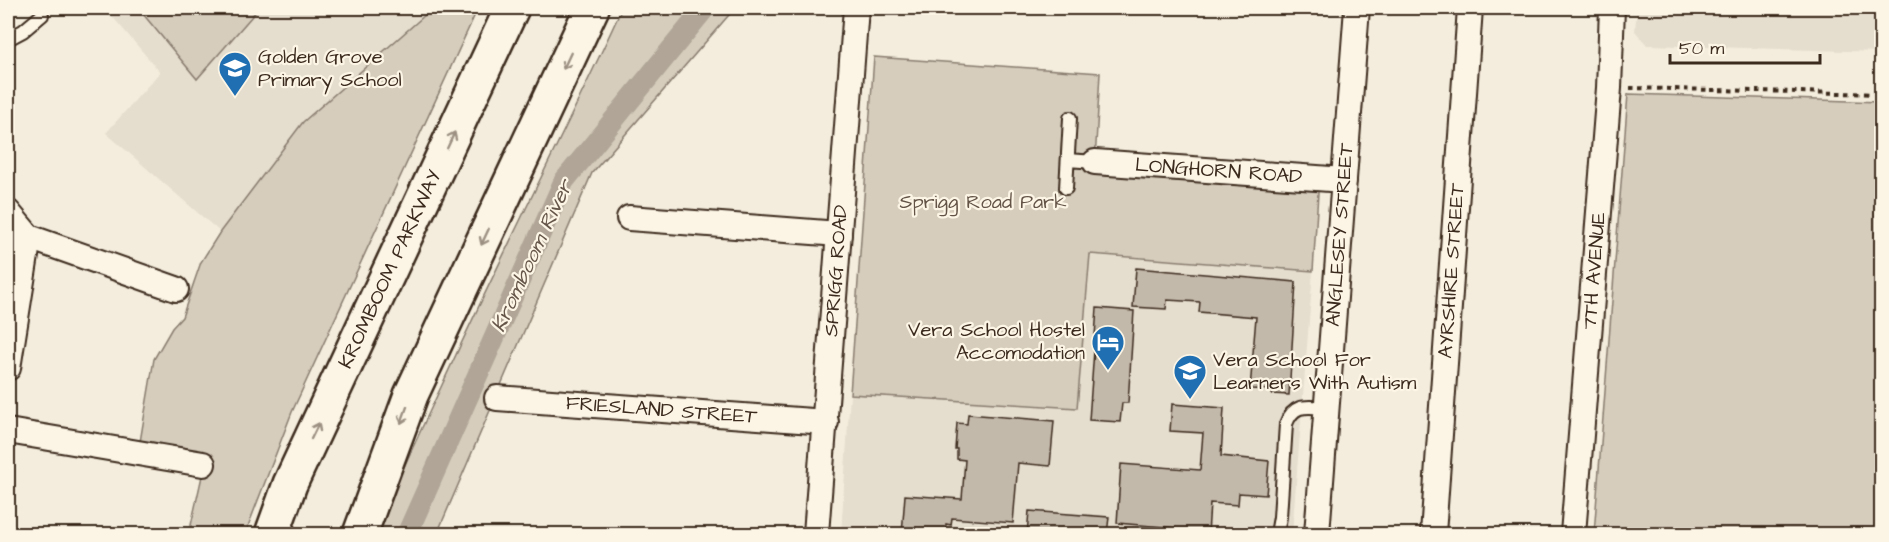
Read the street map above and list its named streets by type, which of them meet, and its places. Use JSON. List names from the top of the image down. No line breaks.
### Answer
{"streets":{"highway":["KROMBOOM PARKWAY"],"street":["LONGHORN ROAD","ANGLESEY STREET","SPRIGG ROAD","AYRSHIRE STREET","7TH AVENUE","FRIESLAND STREET"]},"crossings":[["LONGHORN ROAD","ANGLESEY STREET"],["SPRIGG ROAD","FRIESLAND STREET"]],"water":["Kromboom River"],"parks":["Sprigg Road Park"],"places":{"school or university":["Golden Grove Primary School","Vera School For Learners With Autism"],"hotel":["Vera School Hostel Accomodation"]},"scale_bar":"50 m"}
